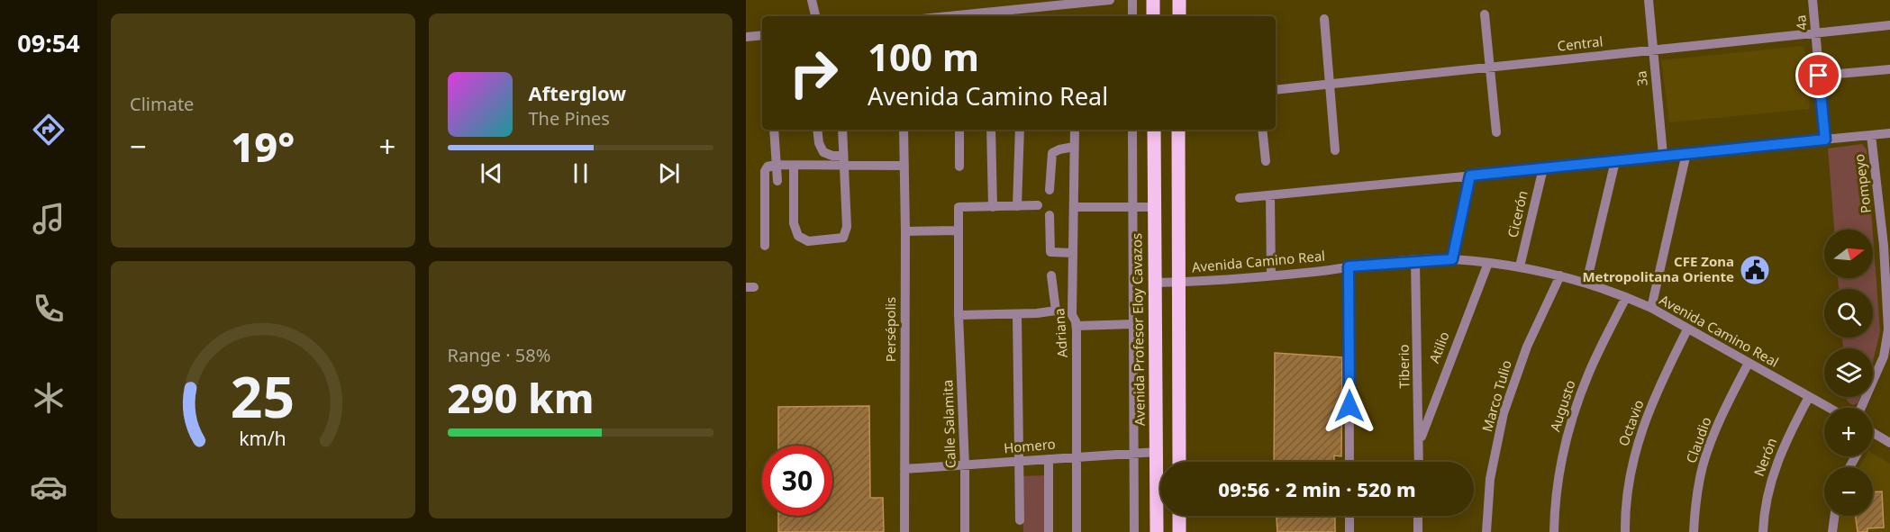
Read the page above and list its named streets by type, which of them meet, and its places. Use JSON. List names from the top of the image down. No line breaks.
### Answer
{"streets":{"main road":["Avenida Profesor Eloy Cavazos"],"street":["4a","Central","3a","Pompeyo","Cicerón","Avenida Camino Real","Persépolis","Adriana","Atilio","Tiberio","Marco Tulio","Augusto","Octavio","Calle Salamita","Claudio","Homero","Nerón"]},"crossings":[["4a","Central"],["Central","3a"],["Cicerón","Avenida Camino Real"],["Avenida Camino Real","Avenida Profesor Eloy Cavazos"],["Avenida Camino Real","Atilio"],["Avenida Camino Real","Tiberio"],["Avenida Camino Real","Marco Tulio"],["Avenida Camino Real","Augusto"],["Avenida Camino Real","Octavio"],["Avenida Camino Real","Claudio"],["Avenida Camino Real","Nerón"],["Persépolis","Homero"],["Avenida Profesor Eloy Cavazos","Homero"],["Adriana","Homero"],["Atilio","Tiberio"],["Calle Salamita","Homero"]],"places":{"public building":["CFE Zona Metropolitana Oriente"]},"north":"right","page":{"tabs":"09:54","tile":["Climate",["Range · 58%","290 km"]],"turn":["100 m","Avenida Camino Real"],"song":["Afterglow","The Pines"],"heat":["−","19°","+"],"map_buttons":["+","−"],"limit":"30","trip":"09:56 · 2 min · 520 m","gauge":["25","km/h"]}}
